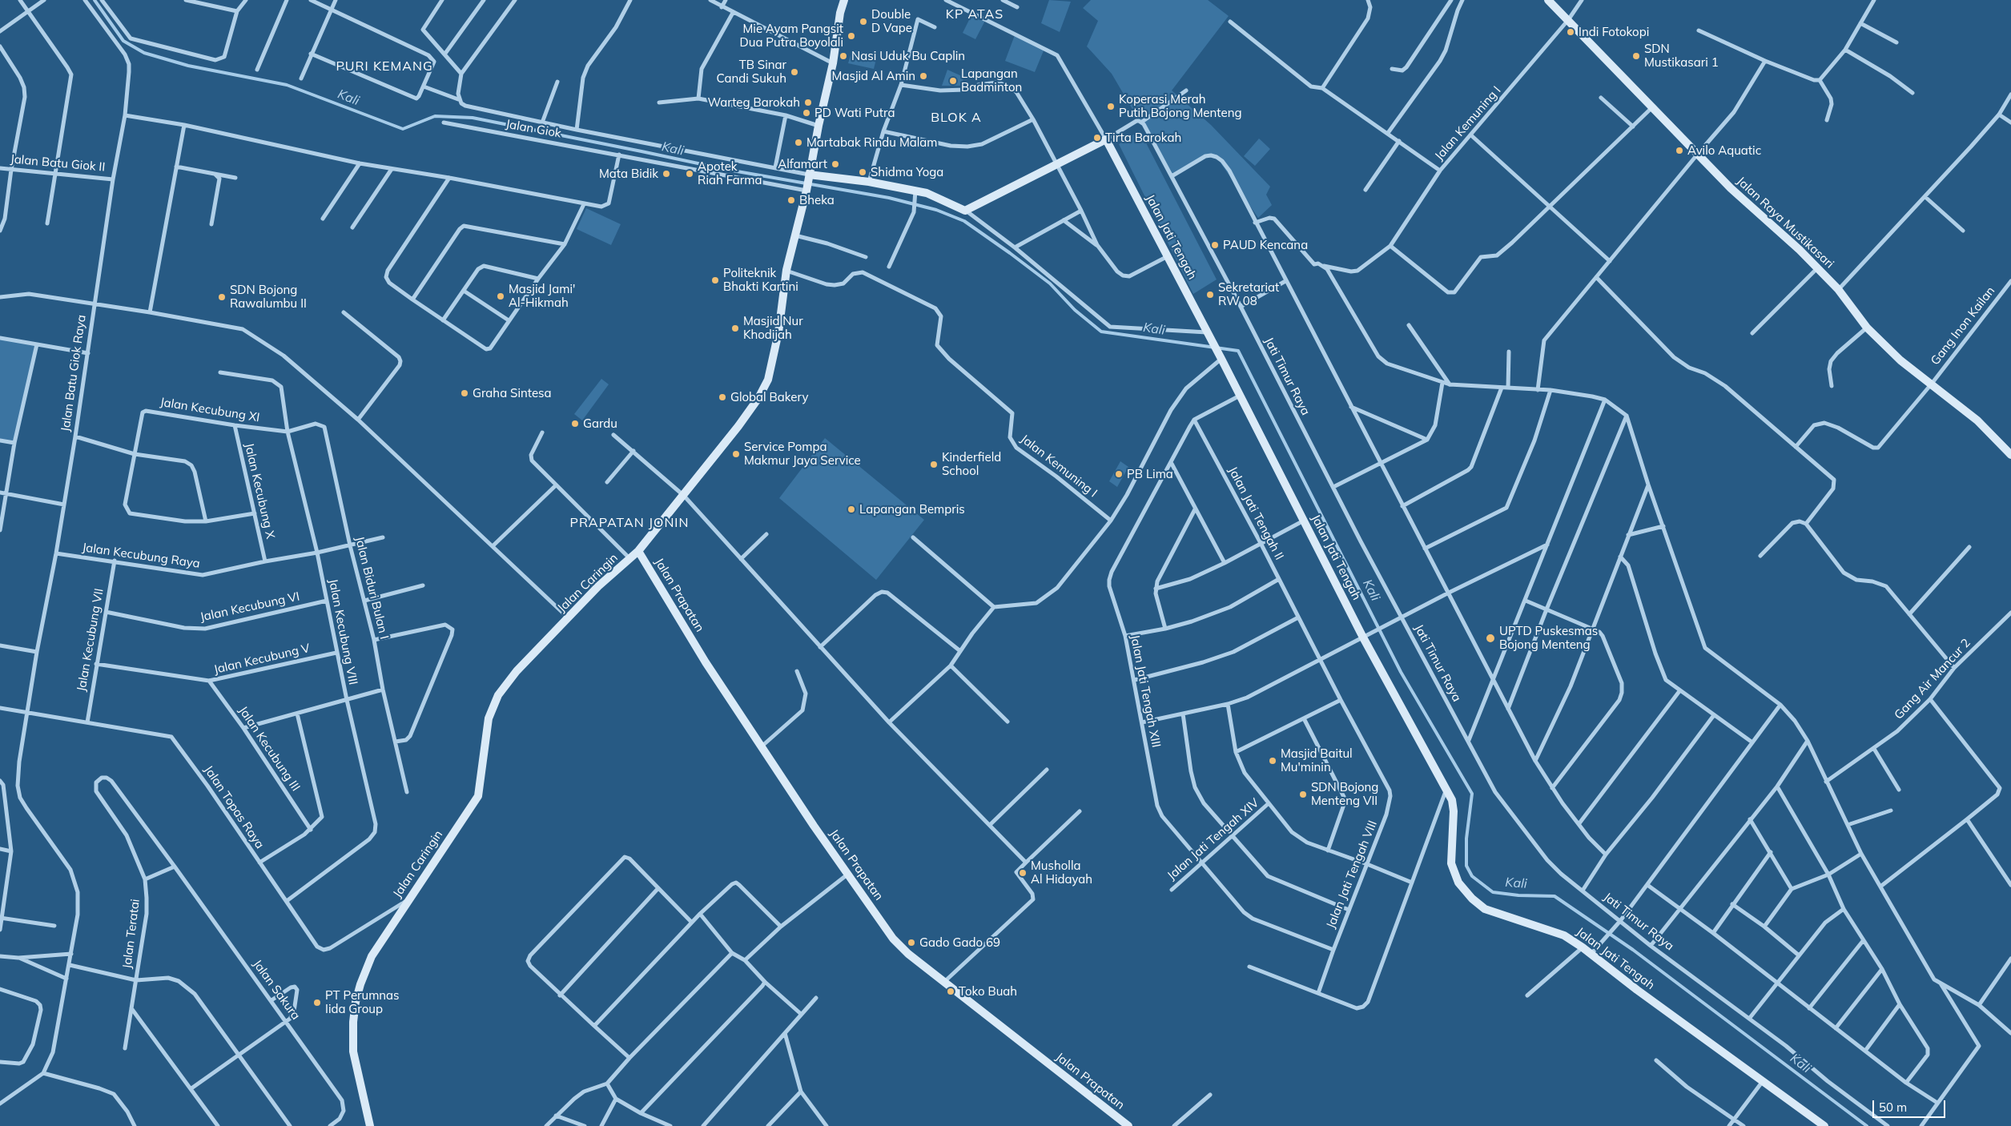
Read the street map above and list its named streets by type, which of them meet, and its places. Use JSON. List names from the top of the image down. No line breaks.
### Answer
{"streets":{"main road":["Jalan Raya Mustikasari","Jalan Jati Tengah","Jalan Caringin","Jalan Prapatan"],"street":["Jalan Kemuning I","Jalan Giok","Jalan Batu Giok II","Gang Inon Kailan","Jalan Batu Giok Raya","Jati Timur Raya","Jalan Kecubung XI","Jalan Kecubung X","Jalan Jati Tengah II","Jalan Kecubung Raya","Jalan Biduri Bulan I","Jalan Kecubung VI","Jalan Kecubung VIII","Jalan Kecubung VII","Jalan Kecubung V","Gang Air Mancur 2","Jalan Jati Tengah XIII","Jalan Kecubung III","Jalan Topas Raya","Jalan Jati Tengah XIV","Jalan Jati Tengah VIII","Jalan Teratai","Jalan Sakura"]},"crossings":[["Jalan Kemuning I","Jalan Raya Mustikasari"],["Jalan Kemuning I","Jalan Caringin"],["Jalan Giok","Jalan Caringin"],["Jalan Batu Giok II","Jalan Batu Giok Raya"],["Jalan Raya Mustikasari","Gang Inon Kailan"],["Jalan Batu Giok Raya","Jalan Kecubung Raya"],["Jalan Batu Giok Raya","Jalan Topas Raya"],["Jalan Kecubung XI","Jalan Kecubung X"],["Jalan Kecubung XI","Jalan Biduri Bulan I"],["Jalan Kecubung XI","Jalan Kecubung VIII"],["Jalan Kecubung X","Jalan Kecubung Raya"],["Jalan Jati Tengah II","Jalan Jati Tengah XIII"],["Jalan Jati Tengah II","Jalan Jati Tengah VIII"],["Jalan Kecubung Raya","Jalan Biduri Bulan I"],["Jalan Kecubung Raya","Jalan Kecubung VIII"],["Jalan Kecubung Raya","Jalan Kecubung VII"],["Jalan Caringin","Jalan Prapatan"],["Jalan Caringin","Jalan Topas Raya"],["Jalan Biduri Bulan I","Jalan Kecubung VIII"],["Jalan Kecubung VI","Jalan Kecubung VIII"],["Jalan Kecubung VI","Jalan Kecubung VII"],["Jalan Kecubung VIII","Jalan Kecubung V"],["Jalan Kecubung VIII","Jalan Topas Raya"],["Jalan Kecubung VII","Jalan Kecubung V"],["Jalan Kecubung VII","Jalan Topas Raya"],["Jalan Kecubung V","Jalan Kecubung III"],["Jalan Jati Tengah XIII","Jalan Jati Tengah XIV"],["Jalan Jati Tengah XIII","Jalan Jati Tengah VIII"],["Jalan Teratai","Jalan Sakura"]],"districts":["KP ATAS","PURI KEMANG","BLOK A","PRAPATAN JONIN"],"water":["Kali"],"places":["Double D Vape","Indi Fotokopi","Mie Ayam Pangsit Dua Putra Boyolali","Nasi Uduk Bu Caplin","SDN Mustikasari 1","TB Sinar Candi Sukuh","Masjid Al Amin","Lapangan Badminton","Warteg Barokah","Koperasi Merah Putih Bojong Menteng","PD Wati Putra","Tirta Barokah","Martabak Rindu Malam","Avilo Aquatic","Alfamart","Shidma Yoga","Mata Bidik","Apotek Riah Farma","Bheka","PAUD Kencana","Politeknik Bhakti Kartini","Sekretariat RW 08","Masjid Jami' Al-Hikmah","SDN Bojong Rawalumbu II","Masjid Nur Khodijah","Graha Sintesa","Global Bakery","Gardu","Service Pompa Makmur Jaya Service","Kinderfield School","PB Lima","Lapangan Bempris","UPTD Puskesmas Bojong Menteng","Masjid Baitul Mu'minin","SDN Bojong Menteng VII","Musholla Al Hidayah","Gado Gado 69","Toko Buah","PT Perumnas Iida Group"],"scale_bar":"50 m"}
